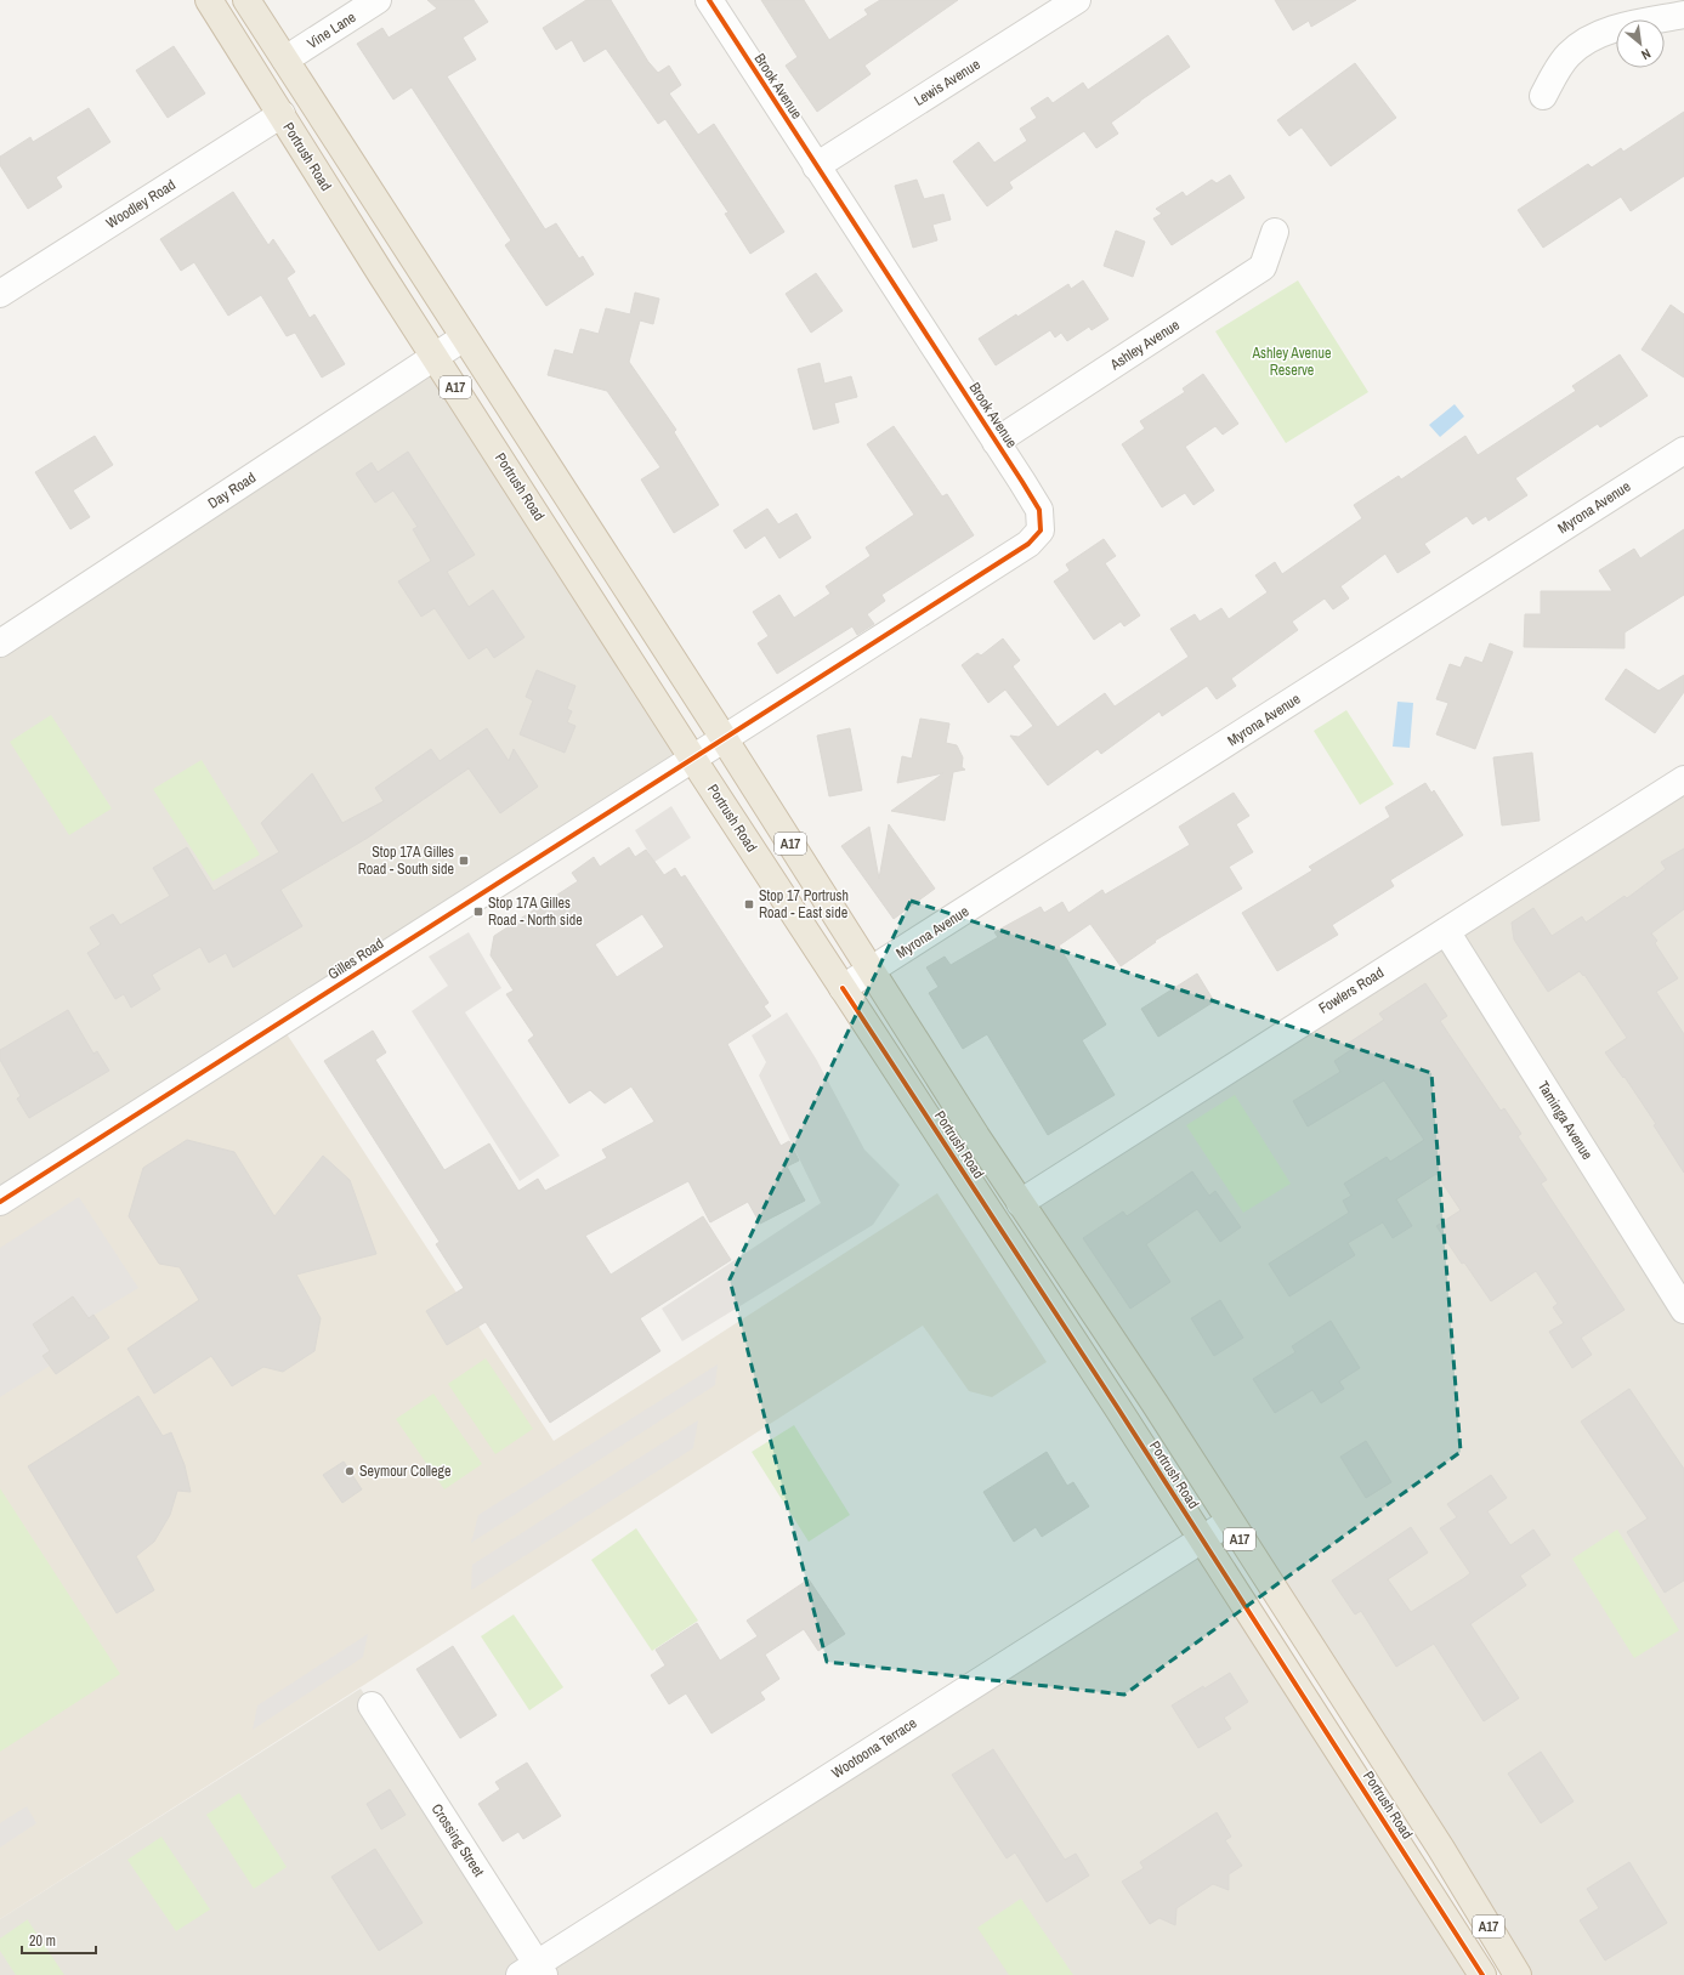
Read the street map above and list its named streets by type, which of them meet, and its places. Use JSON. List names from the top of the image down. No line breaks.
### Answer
{"streets":{"highway":["Portrush Road","A17"],"street":["Vine Lane","Lewis Avenue","Brook Avenue","Woodley Road","Ashley Avenue","Day Road","Myrona Avenue","Gilles Road","Fowlers Road","Taminga Avenue","Wootoona Terrace","Crossing Street"]},"crossings":[["Vine Lane","Portrush Road"],["Lewis Avenue","Brook Avenue"],["Brook Avenue","Portrush Road"],["Brook Avenue","Ashley Avenue"],["Brook Avenue","Gilles Road"],["Portrush Road","Woodley Road"],["Portrush Road","Day Road"],["Portrush Road","Myrona Avenue"],["Portrush Road","Gilles Road"],["Portrush Road","Fowlers Road"],["Portrush Road","Wootoona Terrace"],["Fowlers Road","Taminga Avenue"],["Wootoona Terrace","Crossing Street"]],"parks":["Ashley Avenue Reserve"],"places":{"transit":["Stop 17A Gilles Road - South side","Stop 17 Portrush Road - East side","Stop 17A Gilles Road - North side"],"other":["Seymour College"]},"scale_bar":"20 m","north":"bottom right"}
